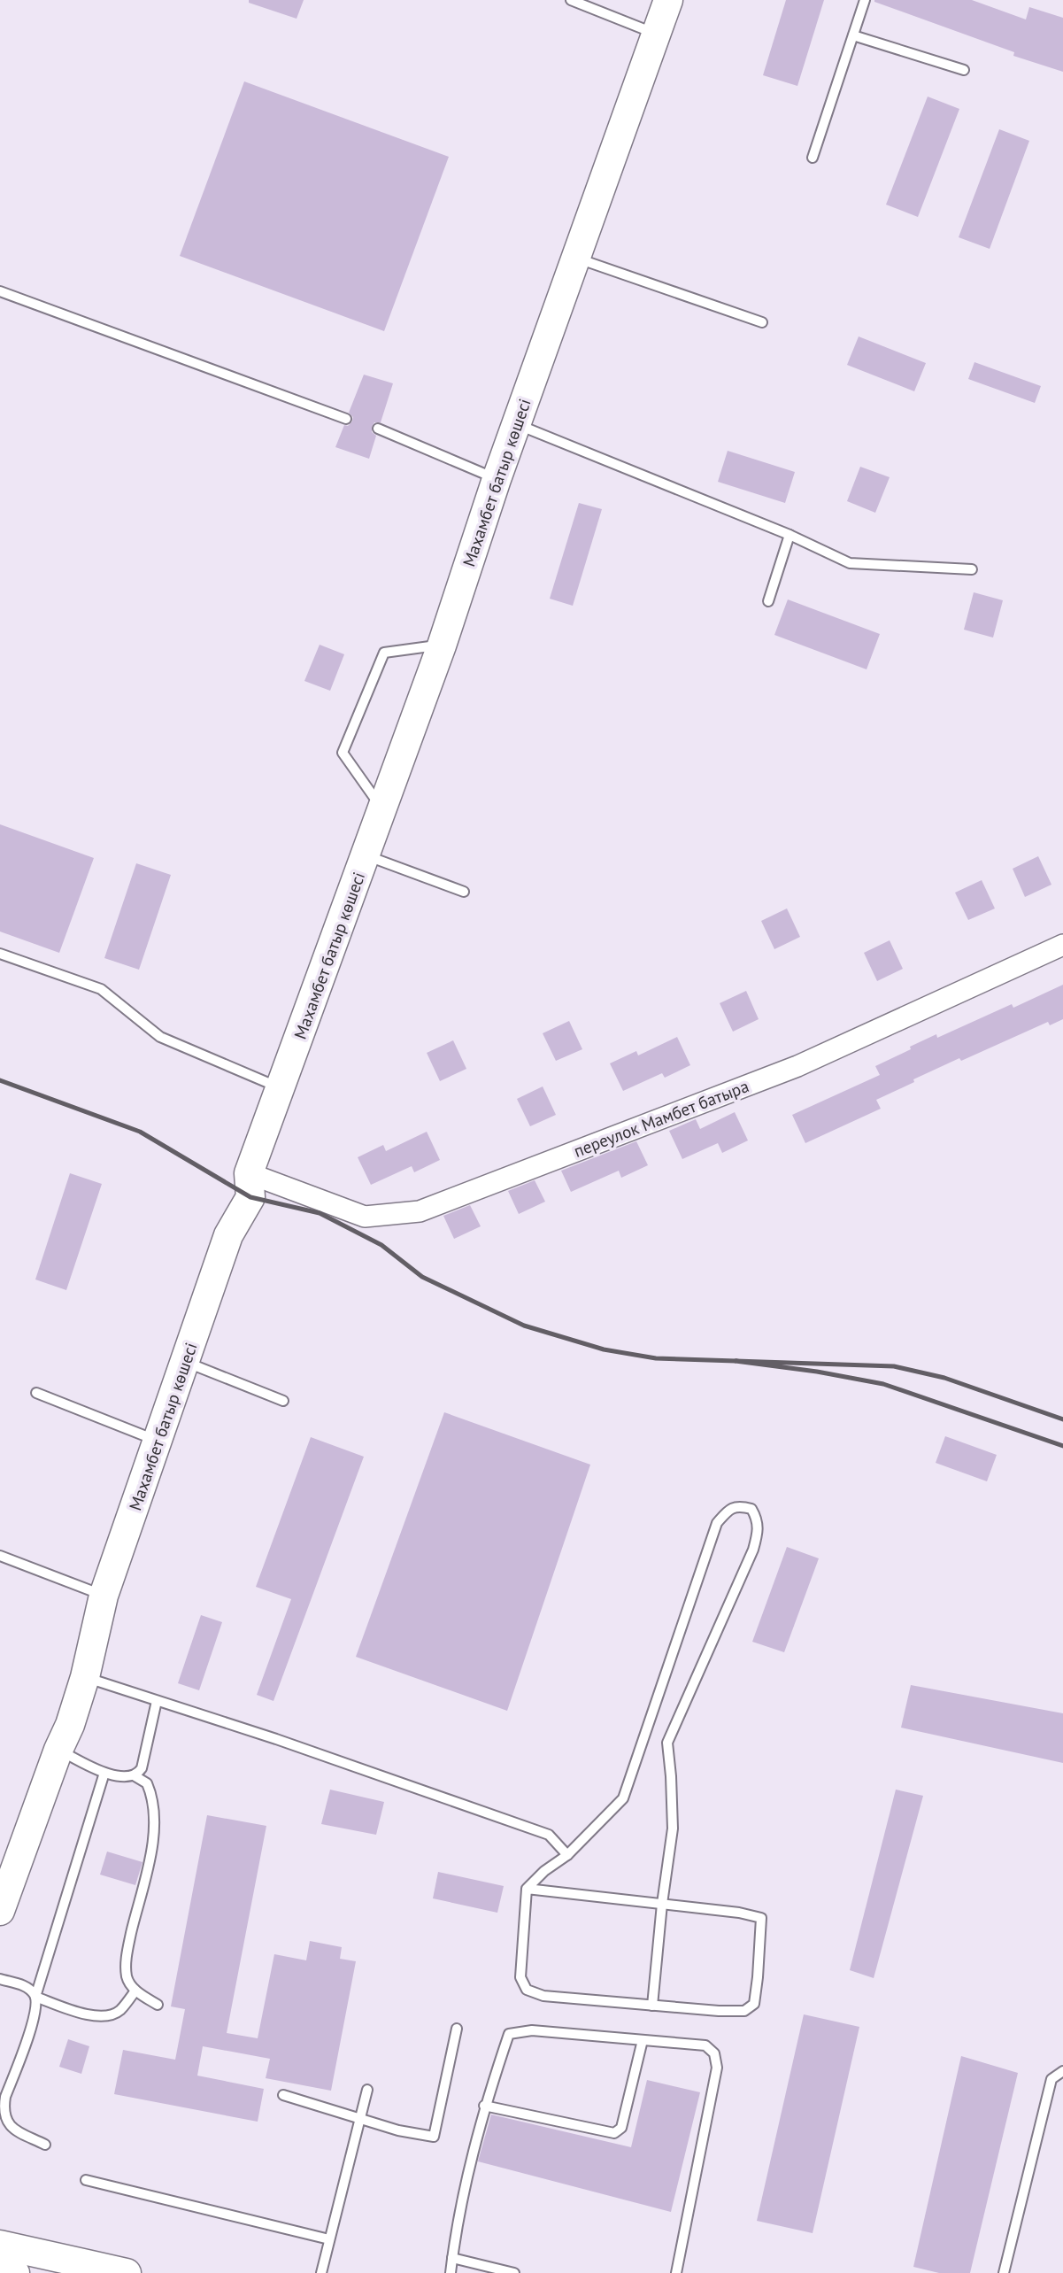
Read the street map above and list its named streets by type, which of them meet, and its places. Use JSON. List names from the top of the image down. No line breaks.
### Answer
{"streets":{"street":["Махамбет батыр көшесі","переулок Мамбет батыра"]},"crossings":[["Махамбет батыр көшесі","переулок Мамбет батыра"]]}
